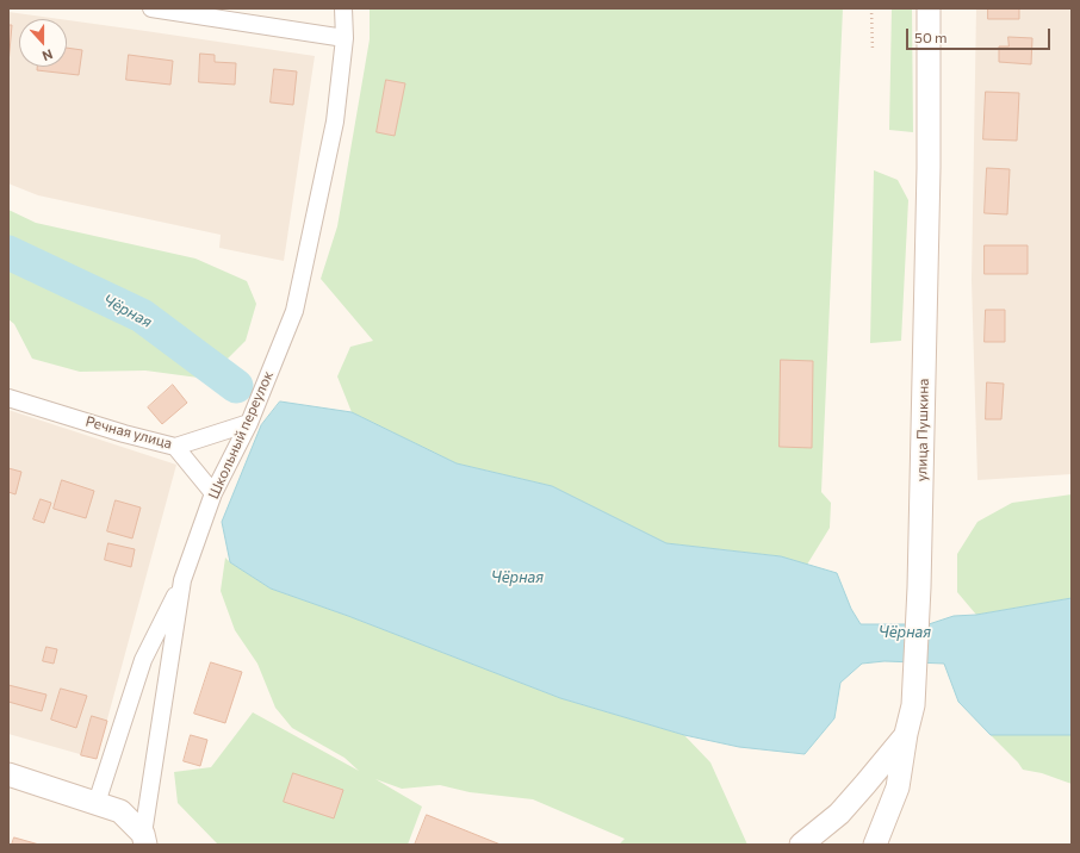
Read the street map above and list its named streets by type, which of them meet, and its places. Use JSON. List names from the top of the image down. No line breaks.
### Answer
{"streets":{"main road":["улица Пушкина"],"street":["Речная улица","Школьный переулок"]},"crossings":[["Речная улица","Школьный переулок"]],"water":["Чёрная"],"scale_bar":"50 m","north":"bottom"}
